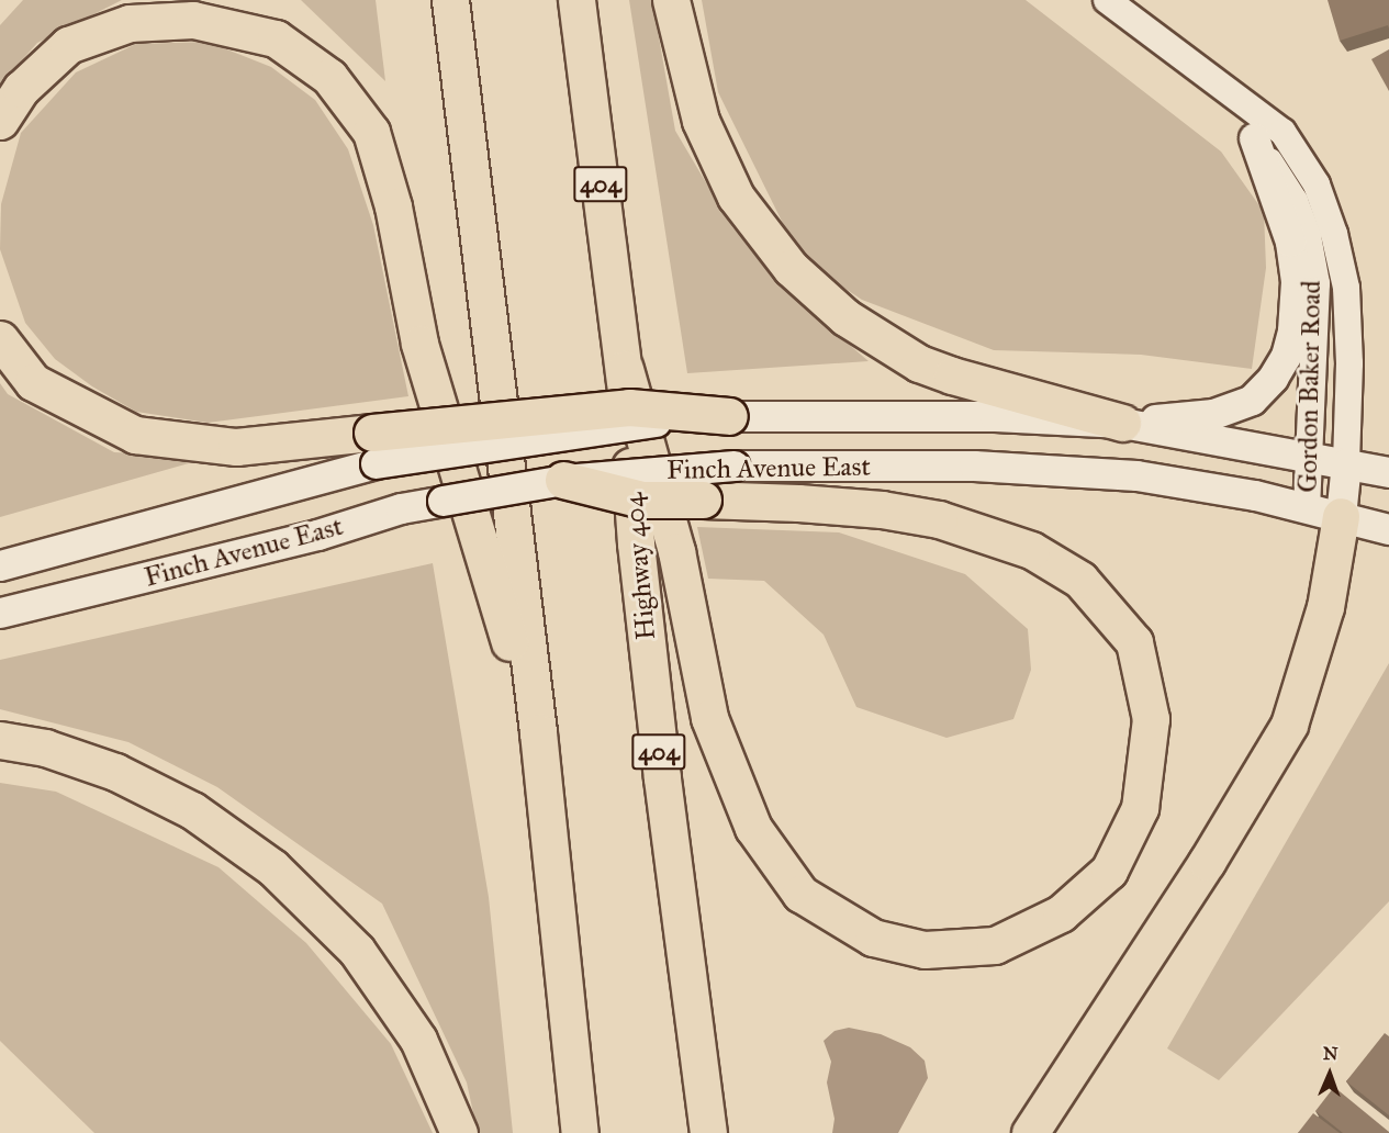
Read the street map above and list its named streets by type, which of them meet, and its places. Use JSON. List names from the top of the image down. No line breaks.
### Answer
{"streets":{"highway":["404","Highway 404"],"main road":["Finch Avenue East"],"street":["Gordon Baker Road"]},"crossings":[["Gordon Baker Road","Finch Avenue East"]],"north":"top"}
